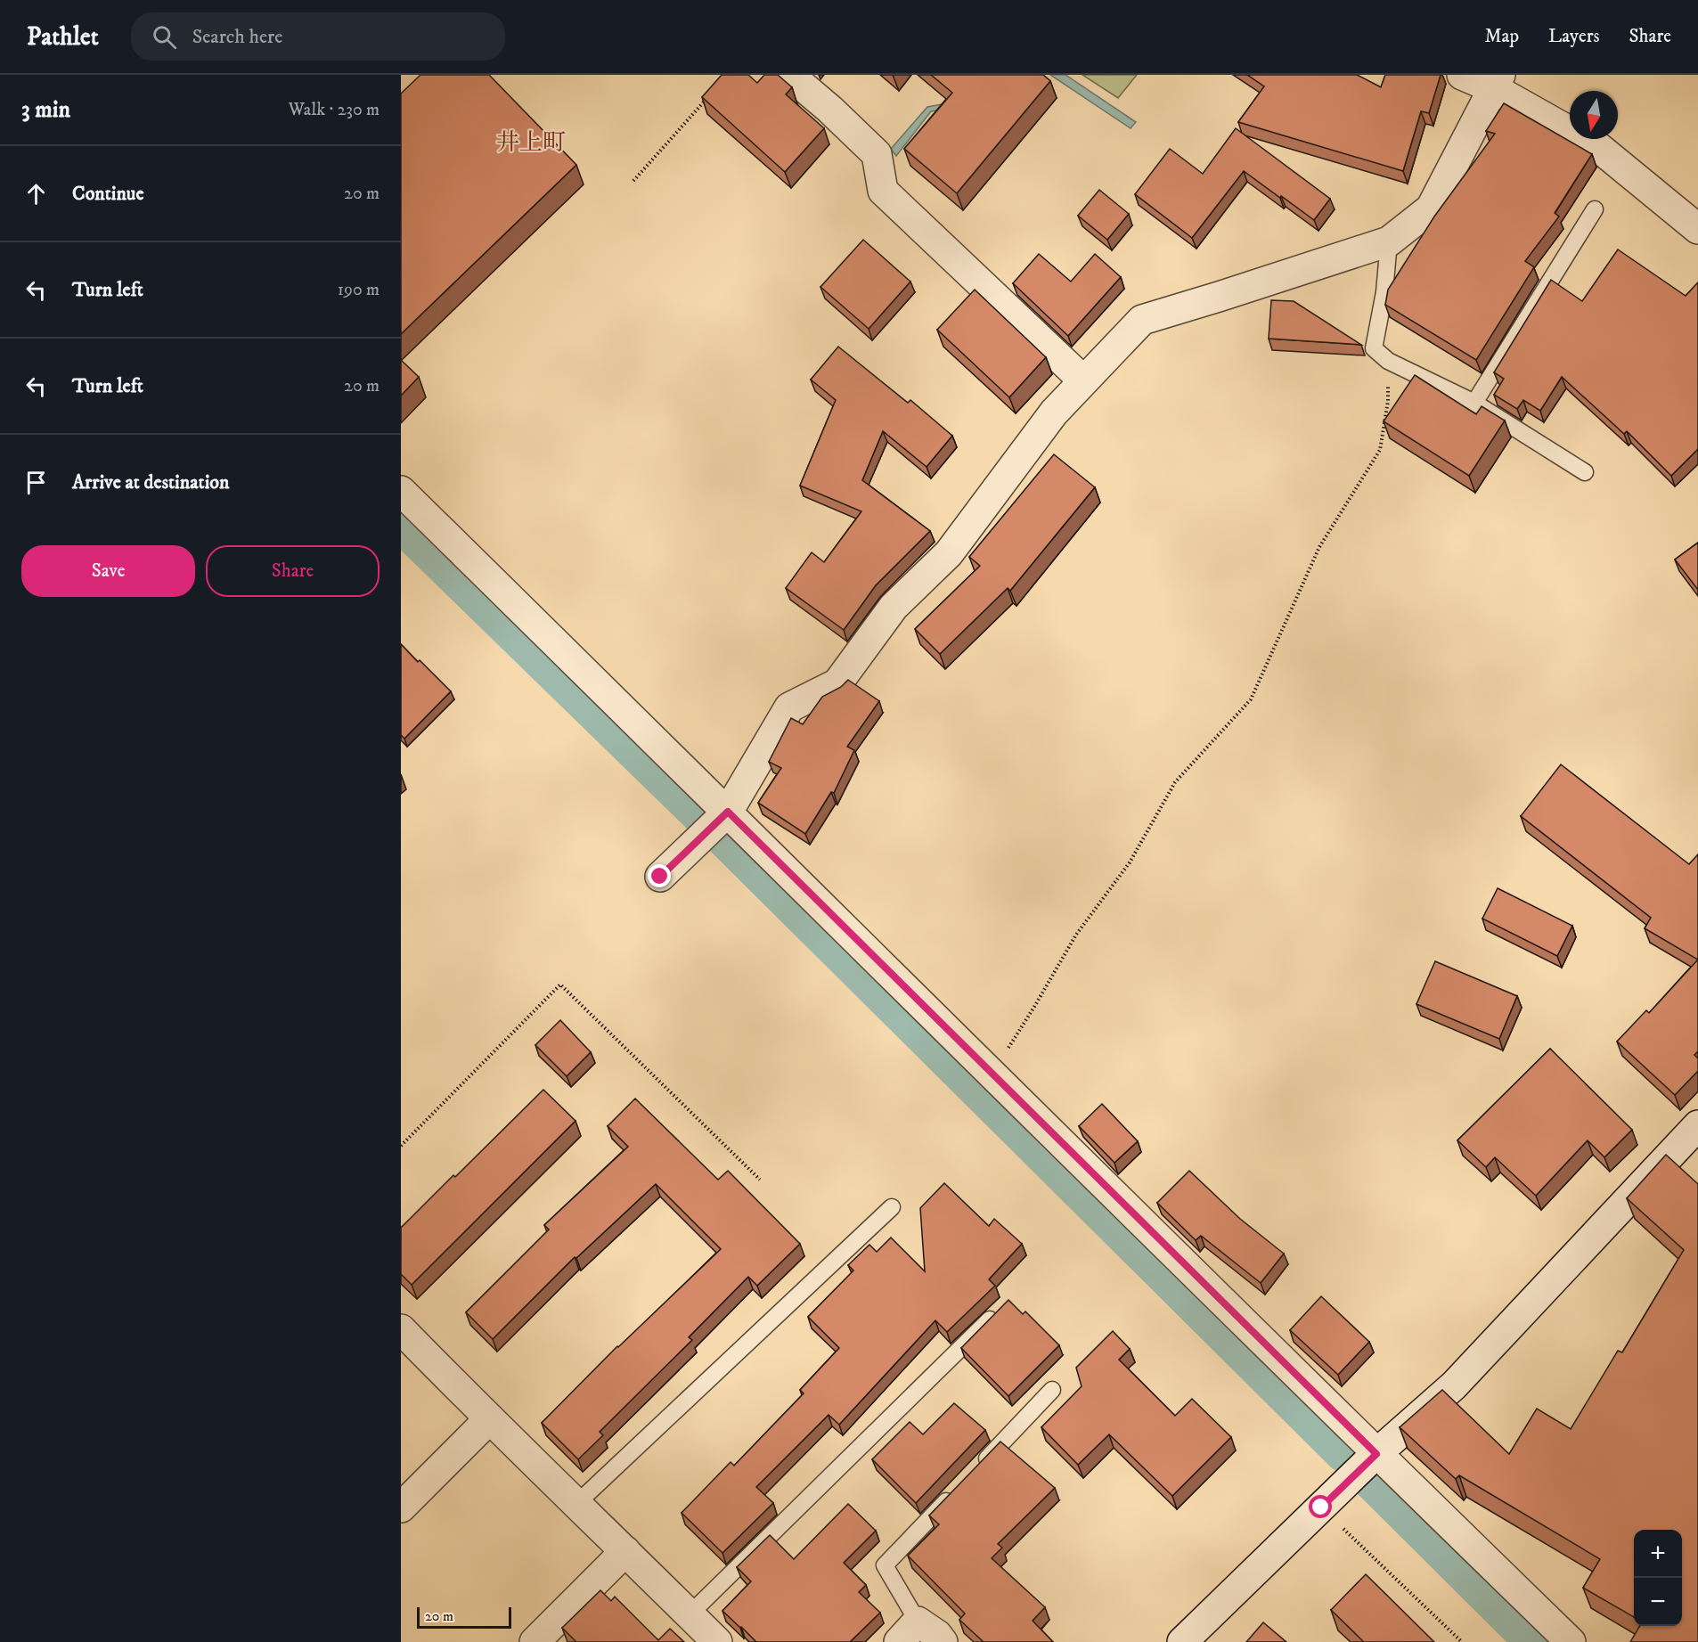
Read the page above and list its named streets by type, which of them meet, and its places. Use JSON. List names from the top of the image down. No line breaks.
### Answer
{"districts":["井上町"],"scale_bar":"20 m","north":"bottom","page":{"header":"Pathlet","search":"Search here","nav":["Map","Layers","Share"],"heading":["3 min","Walk · 230 m"],"list":[["Continue","20 m"],["Turn left","190 m"],["Turn left","20 m"],"Arrive at destination"],"buttons":["Save","Share"],"map_buttons":["+","−"],"scale":"20 m"}}
